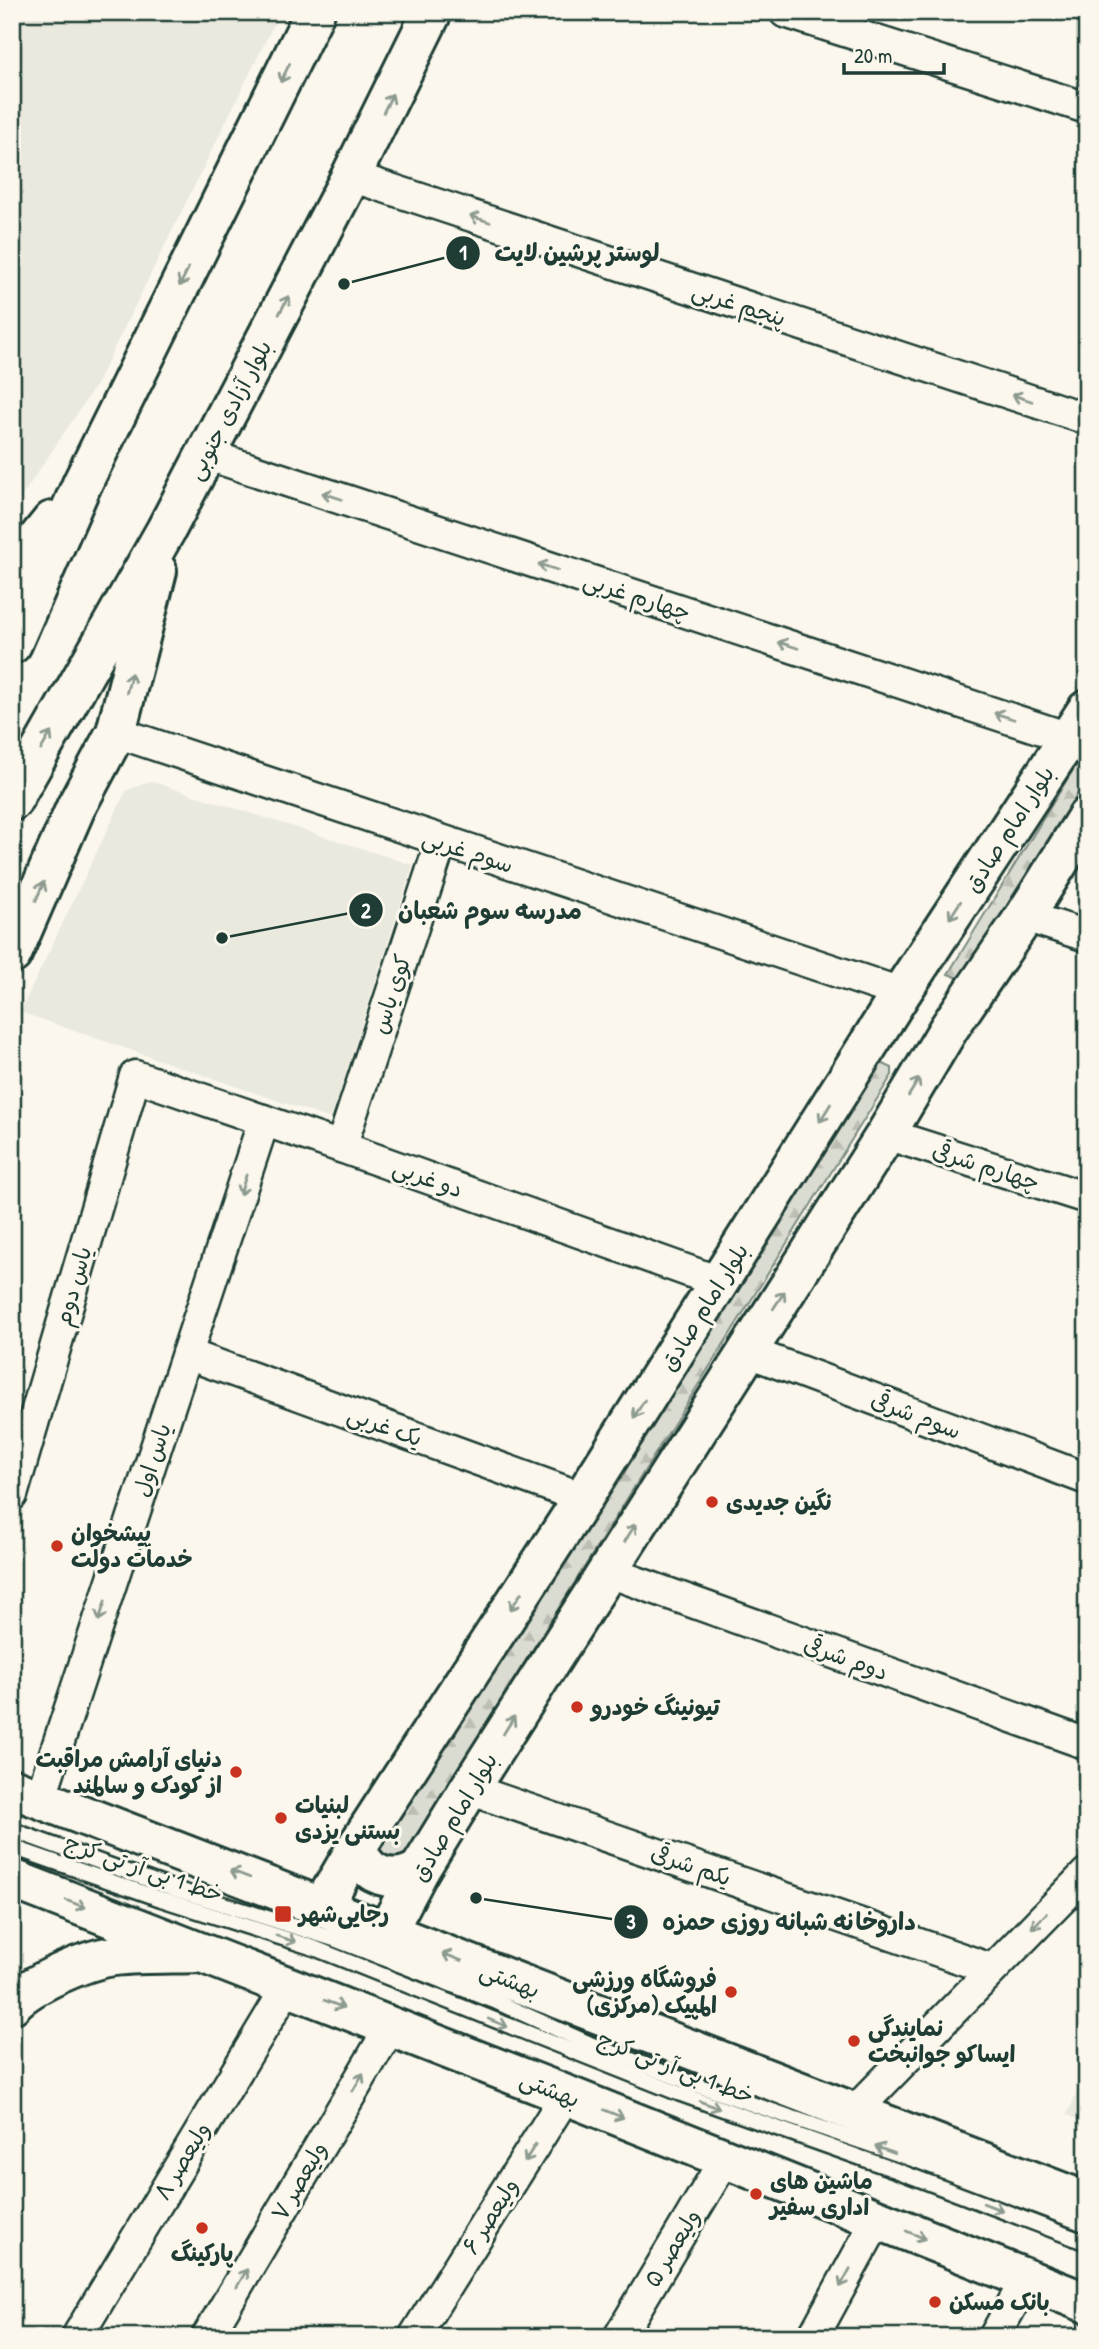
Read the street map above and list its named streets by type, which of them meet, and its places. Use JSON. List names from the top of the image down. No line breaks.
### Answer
{"streets":{"main road":["بلوار آزادی جنوبی","بلوار امام صادق","بهشتى","بهشتی"],"street":["پنجم غربی","چهارم غربی","سوم غربی","کوی یاس","چهارم شرقی","دو غربی","یاس دوم","سوم شرقی","یک غربی","یاس اول","دوم شرقی","یکم شرقی","ولیعصر ۸","ولیعصر ۷","ولیعصر ۶","ولیعصر ۵"],"lane":["خط 1 بی آر تی کرج"]},"crossings":[["پنجم غربی","بلوار آزادی جنوبی"],["بلوار آزادی جنوبی","چهارم غربی"],["چهارم غربی","بلوار امام صادق"],["بلوار امام صادق","سوم غربی"],["بلوار امام صادق","چهارم شرقی"],["بلوار امام صادق","دو غربی"],["بلوار امام صادق","سوم شرقی"],["بلوار امام صادق","یک غربی"],["بلوار امام صادق","دوم شرقی"],["بلوار امام صادق","یکم شرقی"],["بلوار امام صادق","بهشتى"],["سوم غربی","کوی یاس"],["کوی یاس","دو غربی"],["دو غربی","یاس دوم"],["دو غربی","یاس اول"],["یک غربی","یاس اول"],["یاس اول","بهشتى"],["بهشتی","ولیعصر ۸"],["بهشتی","ولیعصر ۷"],["بهشتی","ولیعصر ۶"],["بهشتی","ولیعصر ۵"]],"one_way":["پنجم غربی","چهارم غربی","یاس اول","بهشتى","بهشتی","ولیعصر ۷","ولیعصر ۶"],"places":{"other":["لوستر پرشين لايت","مدرسه سوم شعبان","نگین جدیدی","پیشخوان خدمات دولت","تیونینگ خودرو","دنیای آرامش مراقبت از کودک و سالمند","لبنیات بستنی یزدی","داروخانه شبانه روزی حمزه","فروشگاه ورزشی المپیک (مرکزی)","نمایندگی ایساکو جوانبخت","ماشین های اداری سفیر","پارکینگ","بانک مسکن"],"transit":["رجایی‌شهر"]},"scale_bar":"20 m"}
